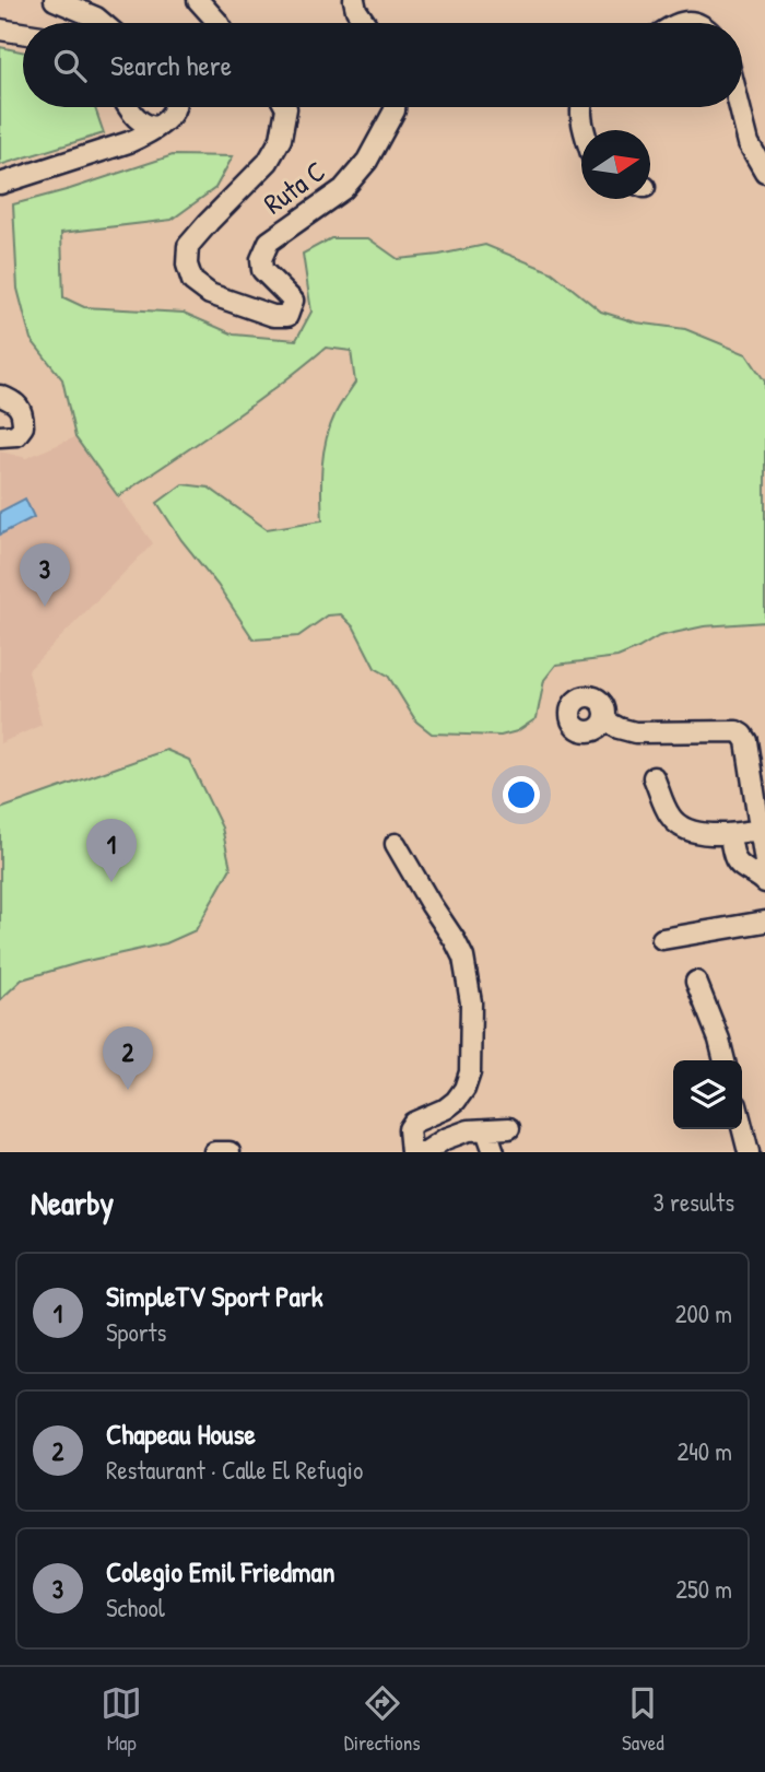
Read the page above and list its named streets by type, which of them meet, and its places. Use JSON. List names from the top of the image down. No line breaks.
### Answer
{"streets":{"street":["Ruta C"]},"north":"right","page":{"search":"Search here","pins":["3","1","2"],"heading":["Nearby","3 results"],"list":[{"mark":"1","name":"SimpleTV Sport Park","note":"Sports","value":"200 m"},{"mark":"2","name":"Chapeau House","note":"Restaurant · Calle El Refugio","value":"240 m"},{"mark":"3","name":"Colegio Emil Friedman","note":"School","value":"250 m"}],"nav":["Map","Directions","Saved"]}}
